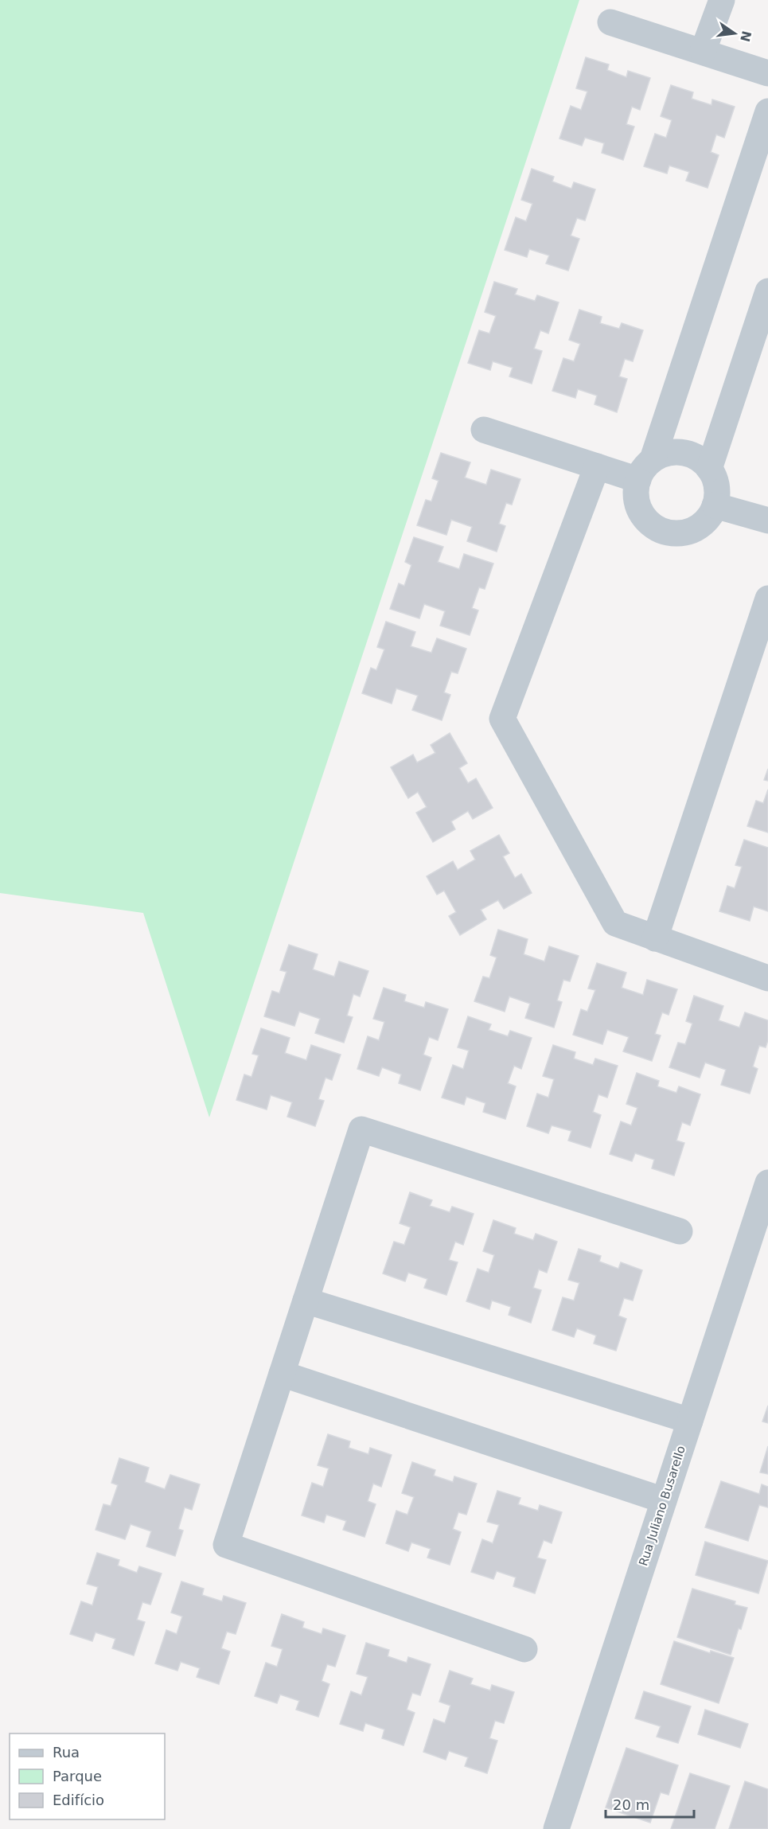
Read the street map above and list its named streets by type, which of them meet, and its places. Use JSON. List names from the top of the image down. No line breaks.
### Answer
{"streets":{"street":["Rua Juliano Busarello"]},"legend":["Rua","Parque","Edifício"],"scale_bar":"20 m","north":"right"}
